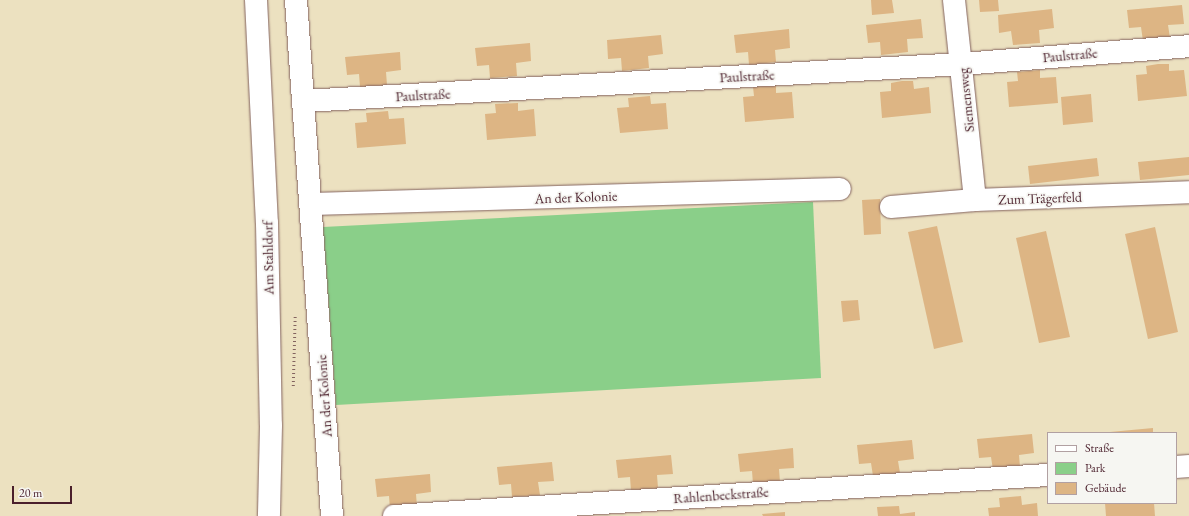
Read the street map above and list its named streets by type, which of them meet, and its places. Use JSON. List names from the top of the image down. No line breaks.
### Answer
{"streets":{"street":["Paulstraße","Siemensweg","An der Kolonie","Zum Trägerfeld","Am Stahldorf","Rahlenbeckstraße"]},"crossings":[["Paulstraße","Siemensweg"],["Paulstraße","An der Kolonie"],["Siemensweg","Zum Trägerfeld"]],"legend":["Straße","Park","Gebäude"],"scale_bar":"20 m"}
